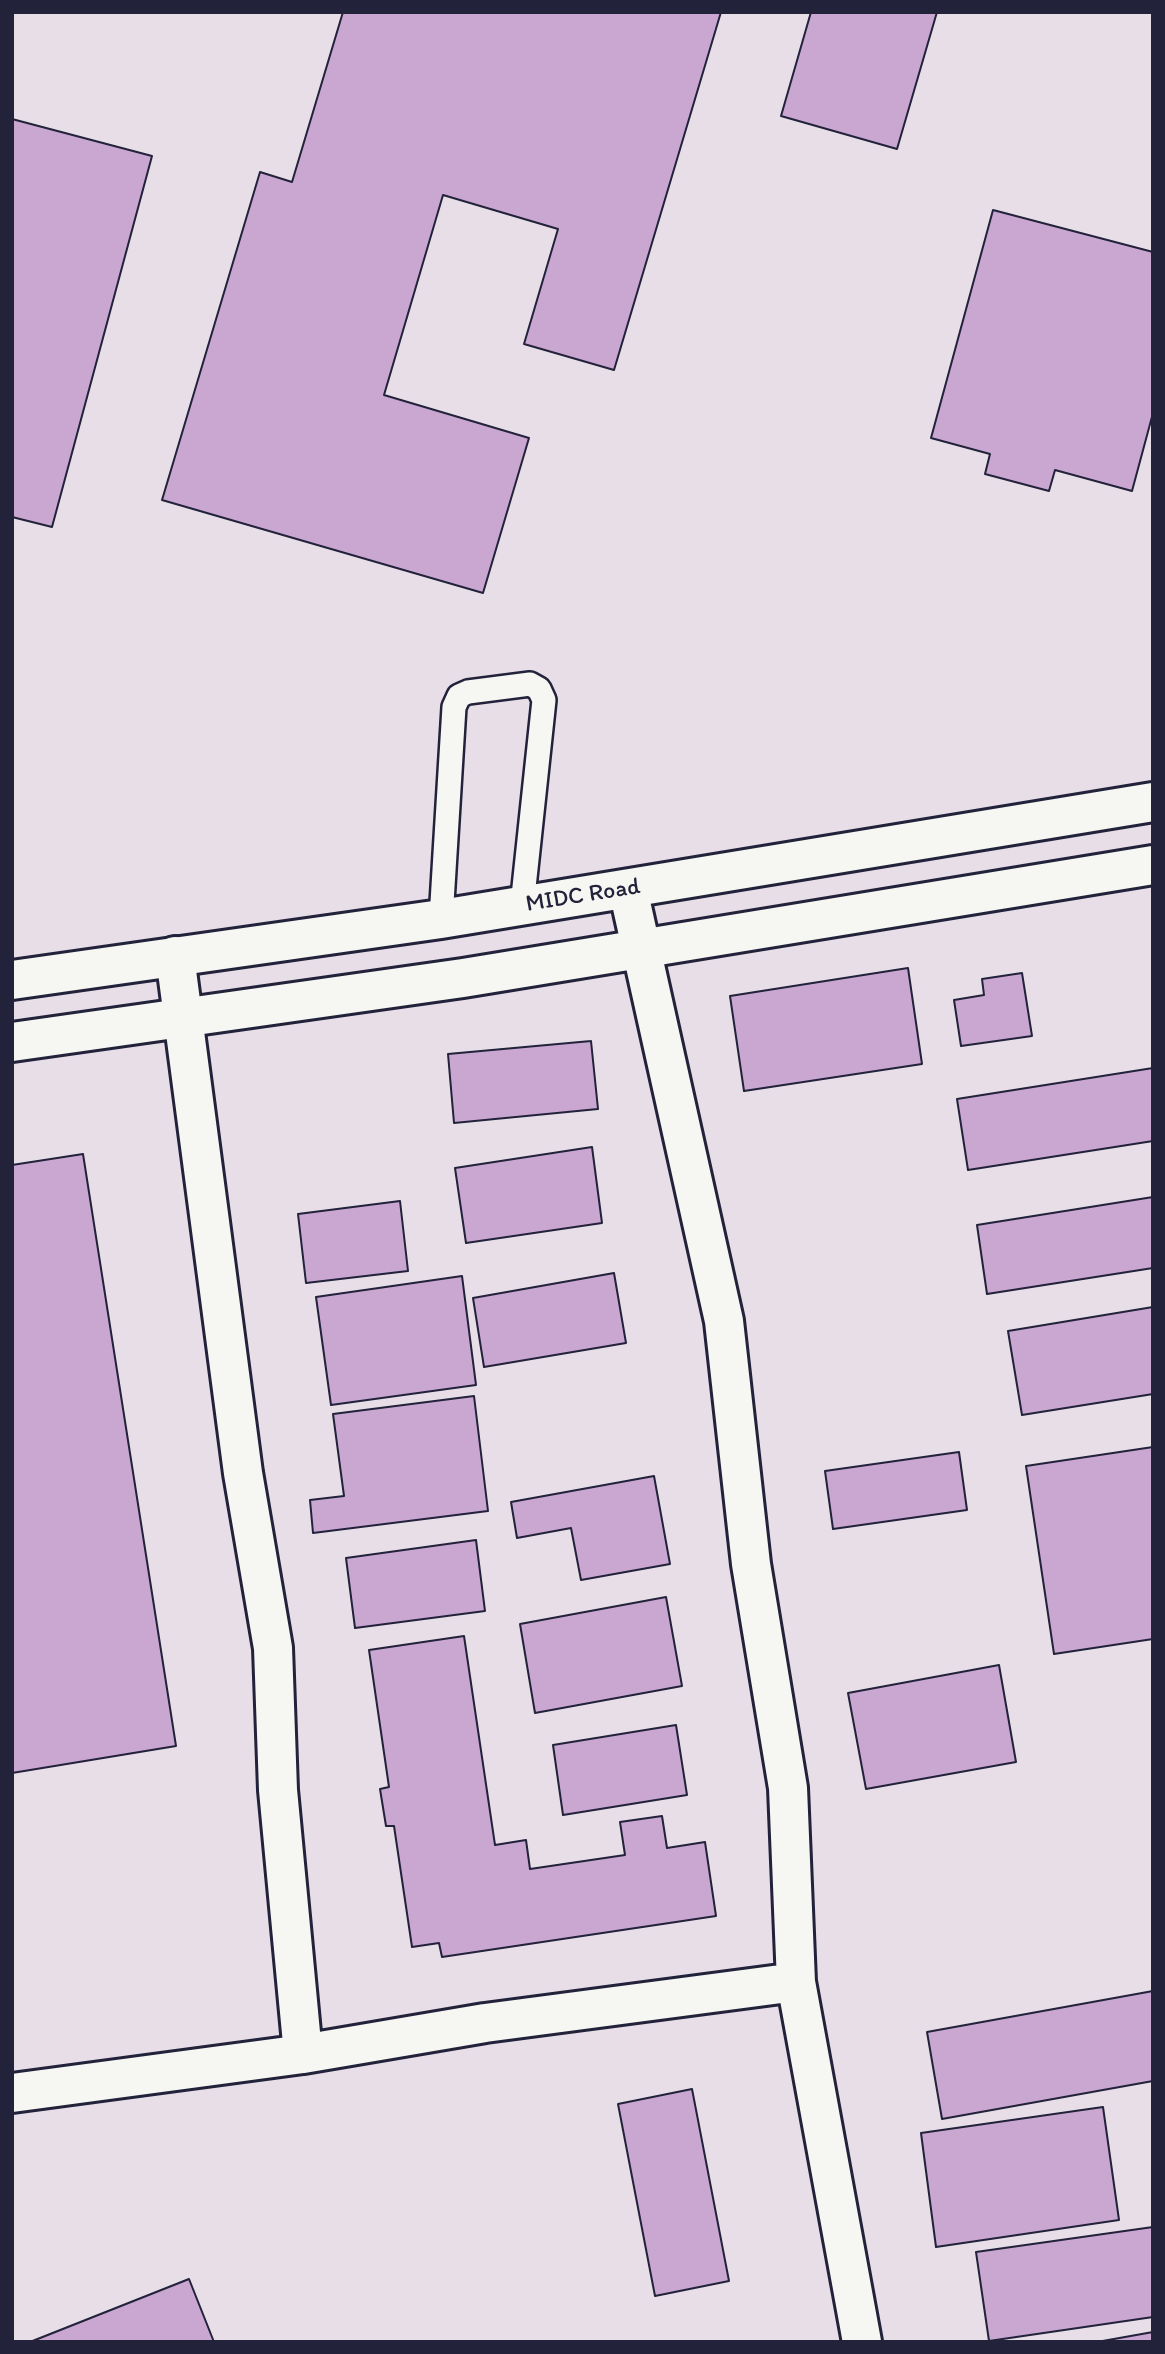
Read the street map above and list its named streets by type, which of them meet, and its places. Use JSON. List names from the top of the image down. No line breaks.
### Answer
{"streets":{"street":["MIDC Road"]}}
